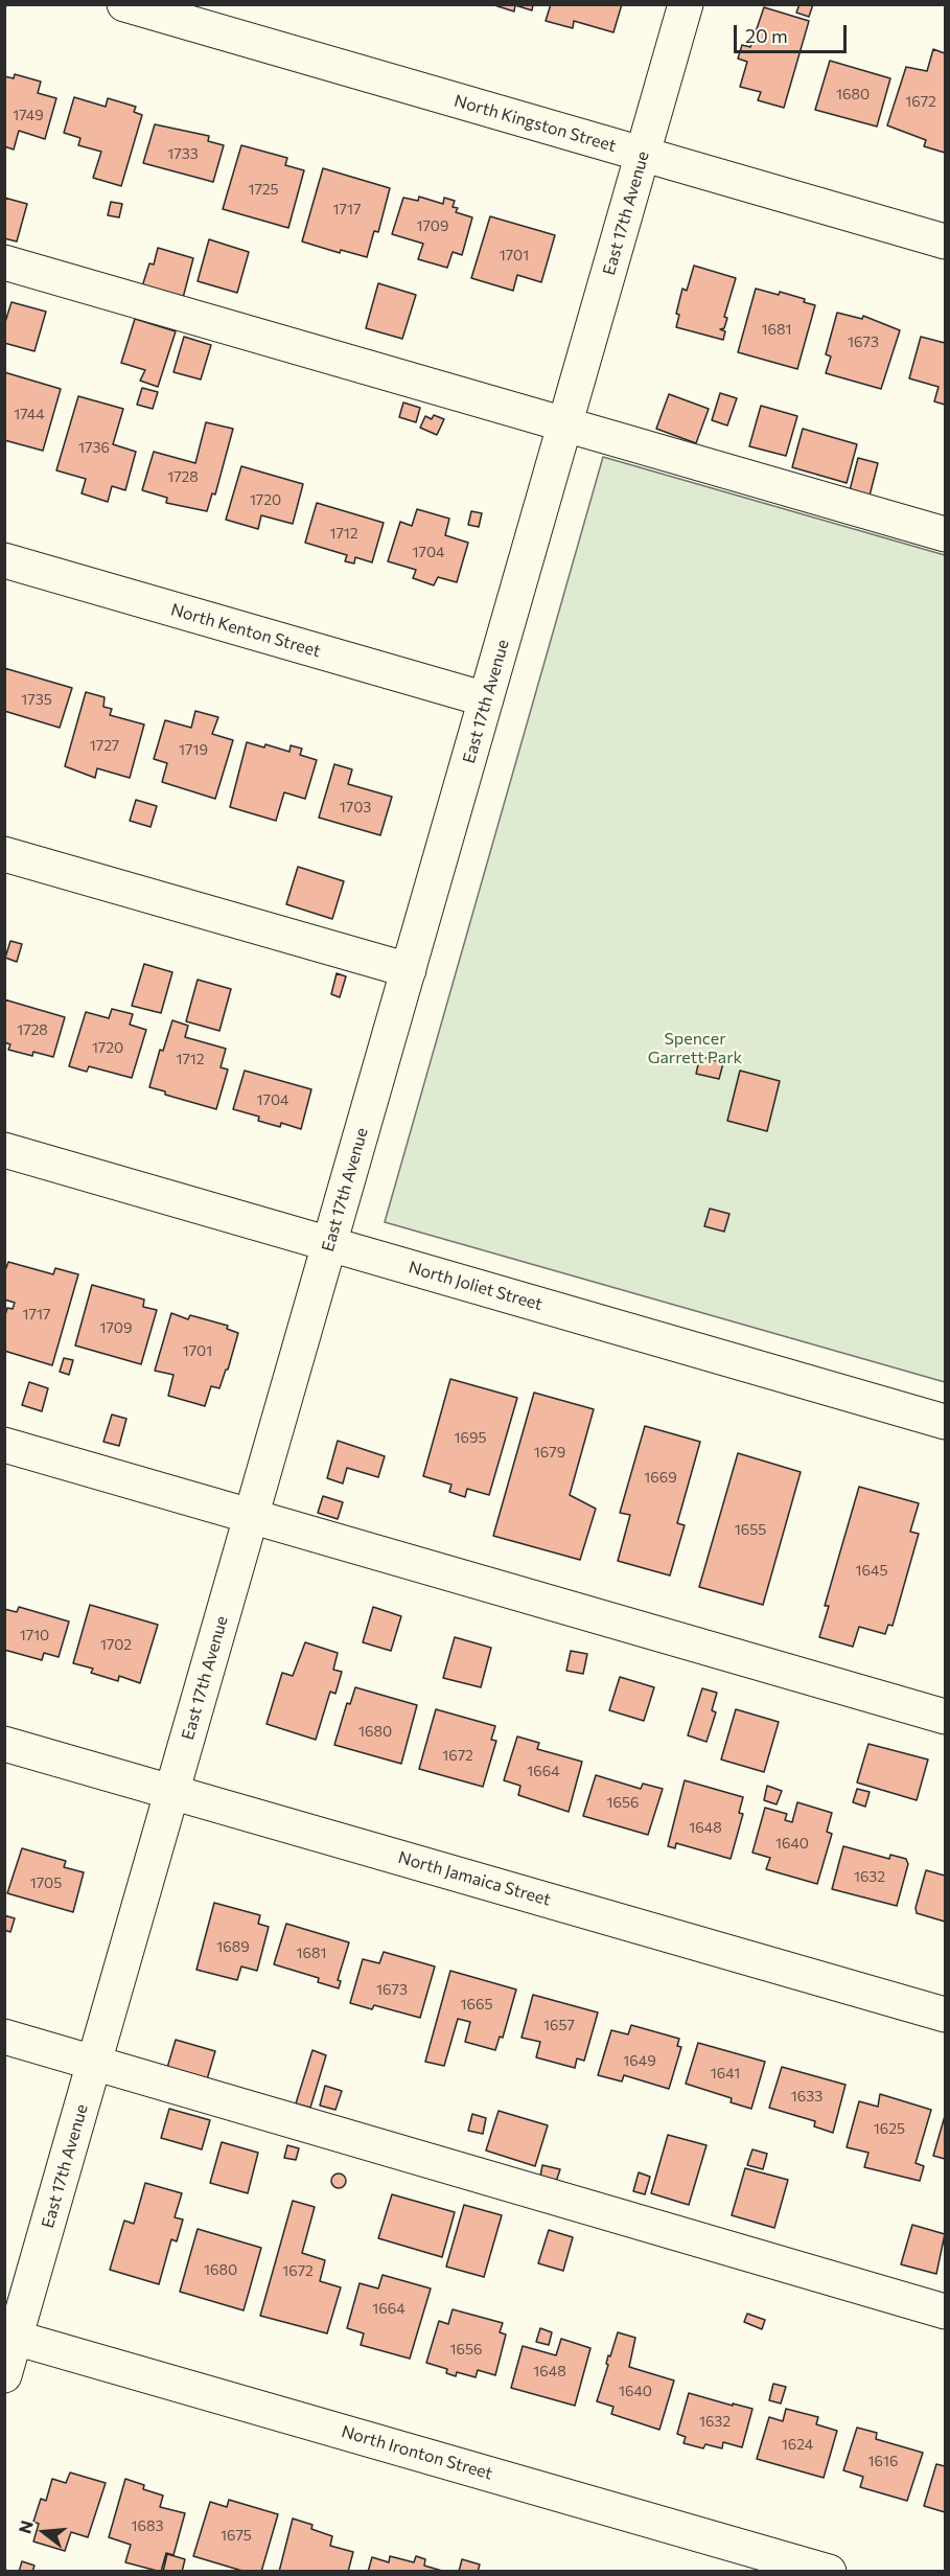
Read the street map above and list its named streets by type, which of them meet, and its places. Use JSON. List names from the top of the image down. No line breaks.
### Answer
{"streets":{"street":["North Kingston Street","East 17th Avenue","North Kenton Street","North Joliet Street","North Jamaica Street","North Ironton Street"]},"crossings":[["North Kingston Street","East 17th Avenue"],["East 17th Avenue","North Kenton Street"],["East 17th Avenue","North Joliet Street"],["East 17th Avenue","North Jamaica Street"],["East 17th Avenue","North Ironton Street"]],"parks":["Spencer Garrett Park"],"house_numbers":["1680","1672","1749","1733","1725","1717","1709","1701","1681","1673","1744","1736","1728","1720","1712","1704","1735","1727","1719","1703","1728","1720","1712","1704","1717","1709","1701","1695","1679","1669","1655","1645","1710","1702","1680","1672","1664","1656","1648","1640","1632","1705","1689","1681","1673","1665","1657","1649","1641","1633","1625","1680","1672","1664","1656","1648","1640","1632","1624","1616","1683","1675"],"scale_bar":"20 m","north":"left"}
